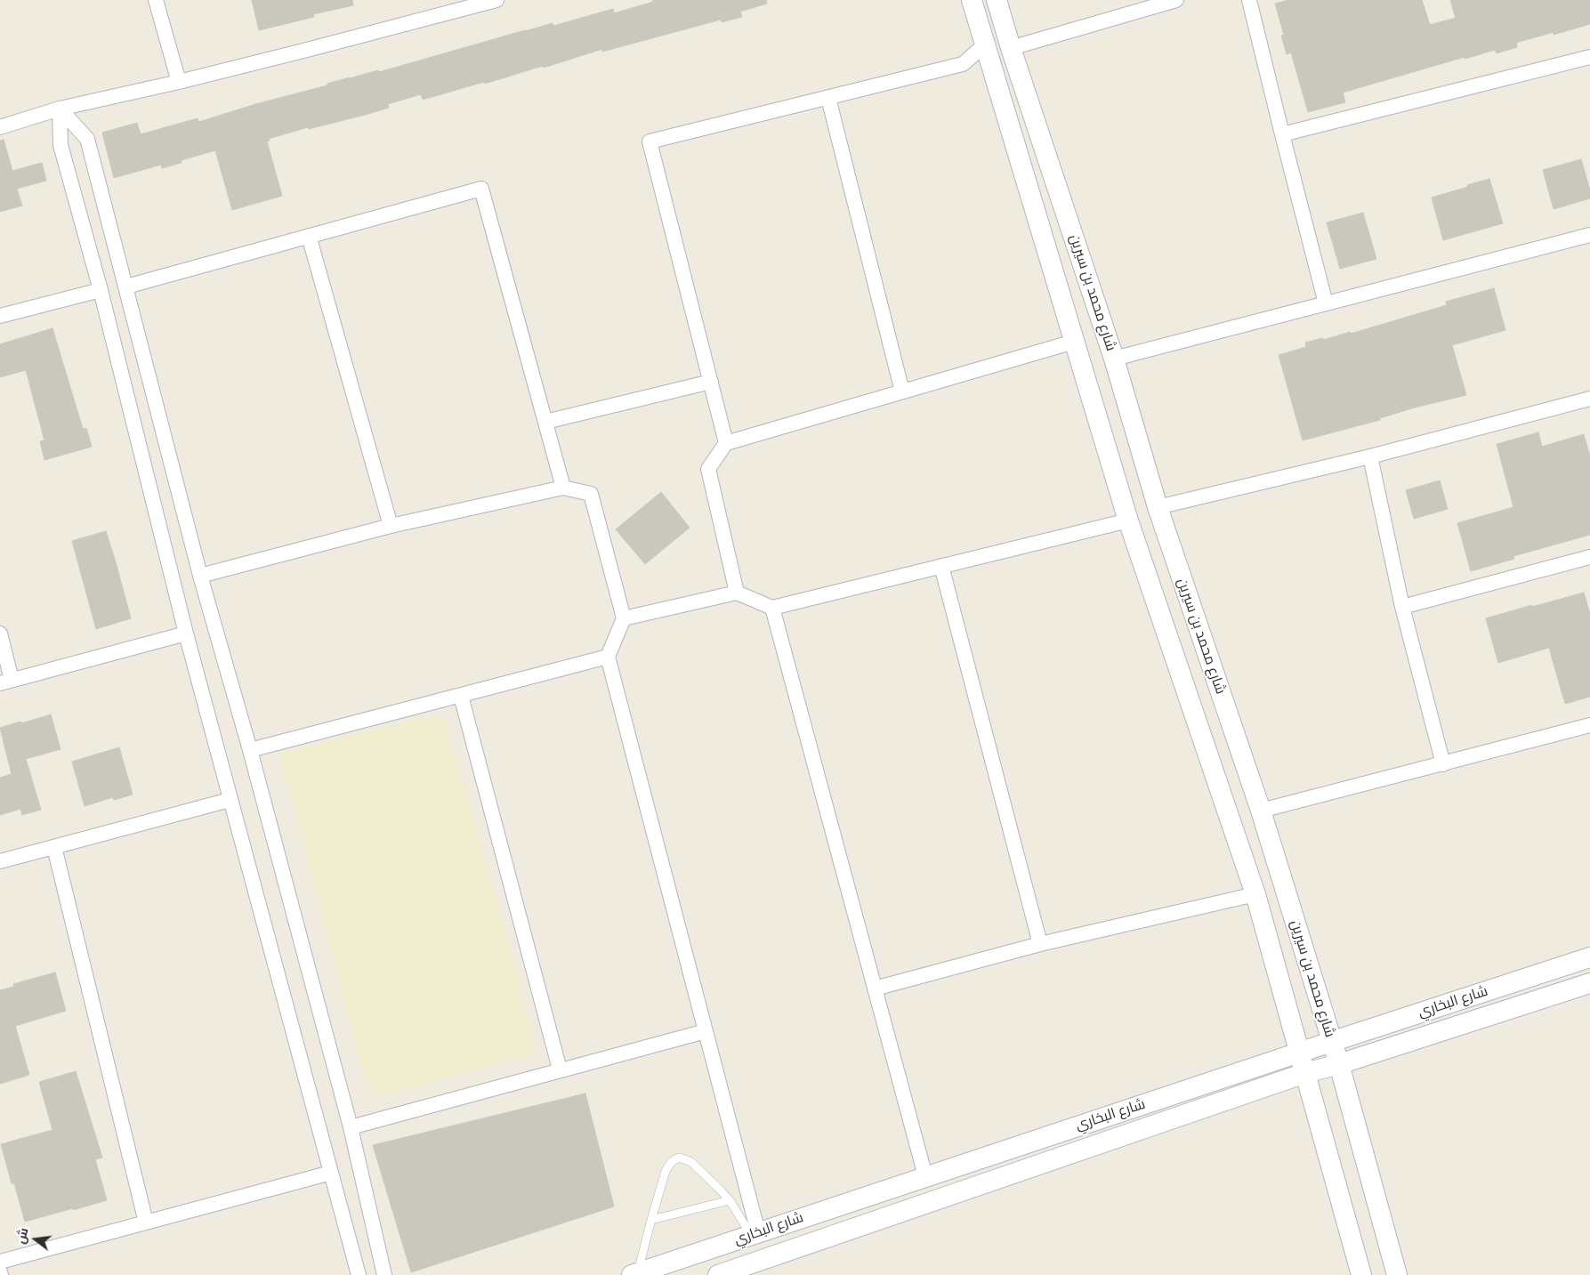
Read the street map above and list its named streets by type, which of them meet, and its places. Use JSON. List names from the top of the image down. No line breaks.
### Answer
{"streets":{"street":["شارع محمد بن سيرين","شارع البخاري"]},"crossings":[["شارع محمد بن سيرين","شارع البخاري"]],"north":"left"}
